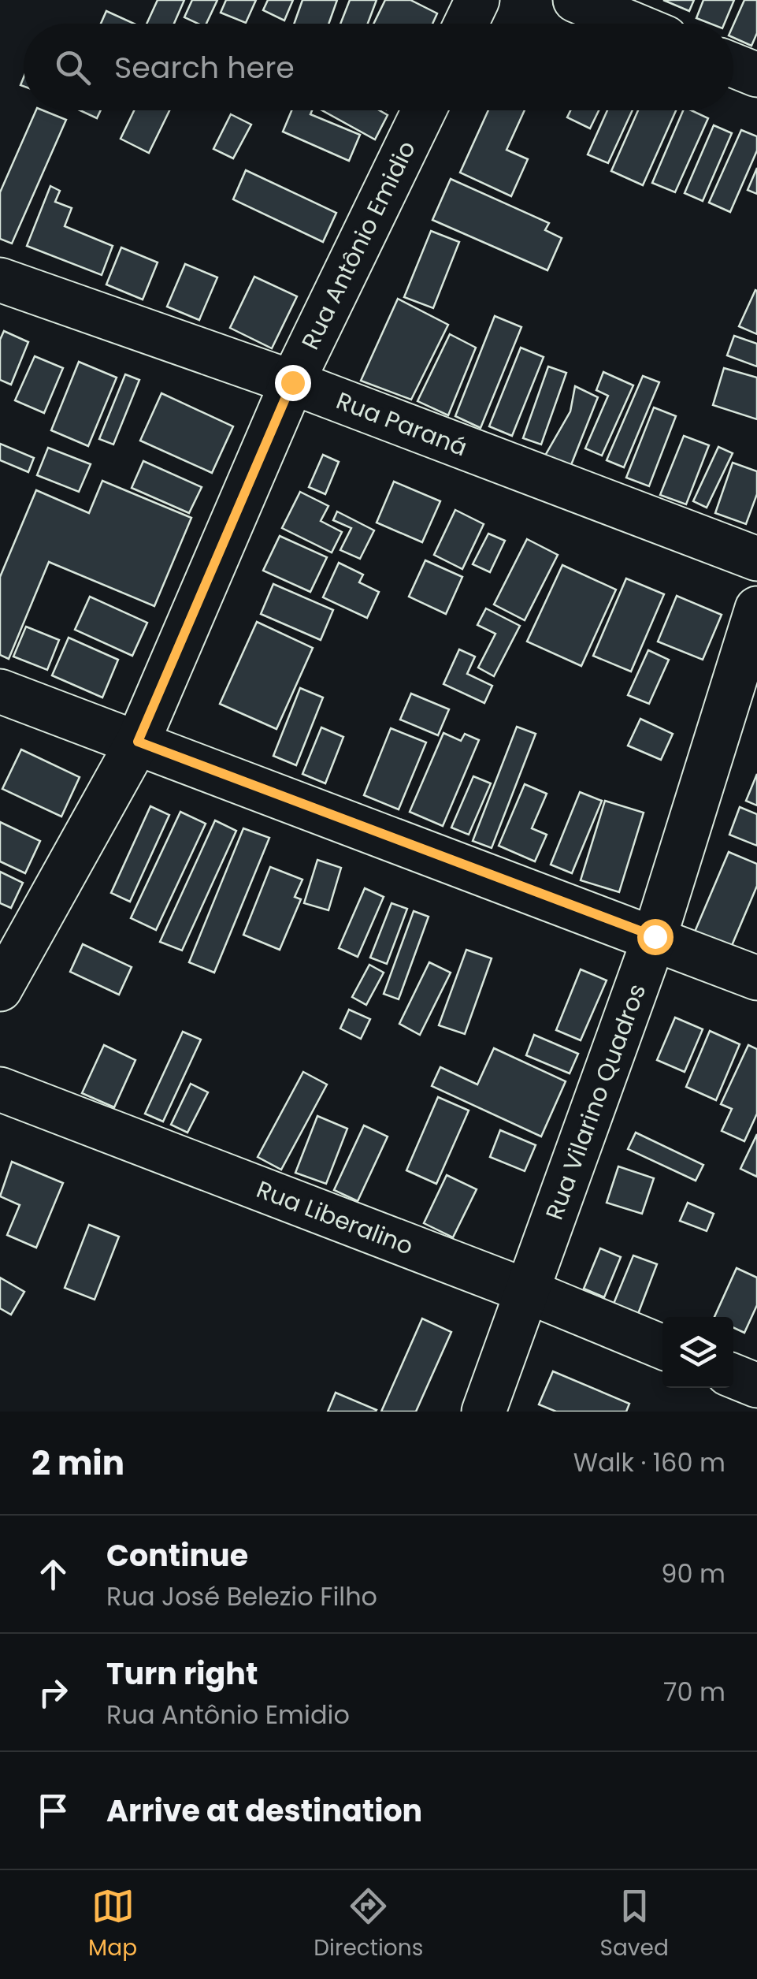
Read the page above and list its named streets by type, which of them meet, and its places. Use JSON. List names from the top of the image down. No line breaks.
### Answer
{"streets":{"street":["Rua Antônio Emidio","Rua Paraná","Rua Vilarino Quadros","Rua Liberalino"]},"crossings":[["Rua Antônio Emidio","Rua Paraná"],["Rua Vilarino Quadros","Rua Liberalino"]],"page":{"search":"Search here","heading":["2 min","Walk · 160 m"],"list":[["Continue","Rua José Belezio Filho","90 m"],["Turn right","Rua Antônio Emidio","70 m"],"Arrive at destination"],"nav":["Map","Directions","Saved"]}}
